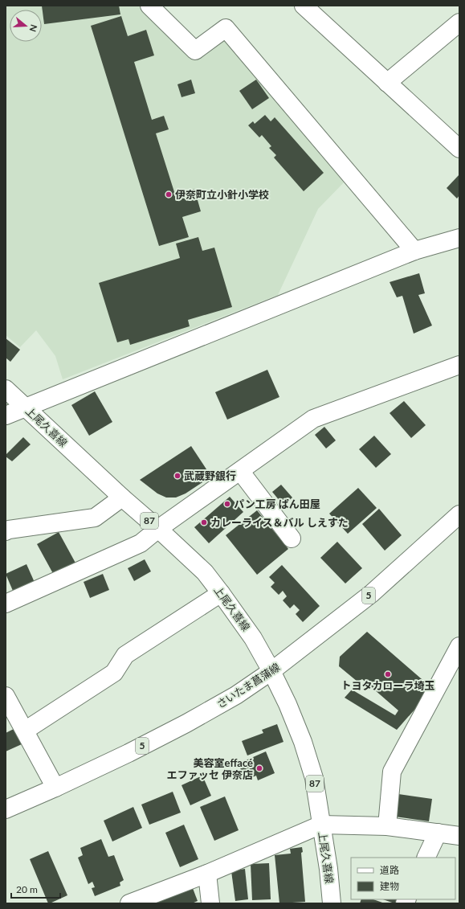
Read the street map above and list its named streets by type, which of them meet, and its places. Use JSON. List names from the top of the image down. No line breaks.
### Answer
{"streets":{"street":["上尾久喜線","87","5","さいたま菖蒲線"]},"crossings":[["上尾久喜線","さいたま菖蒲線"]],"places":["伊奈町立小針小学校","武蔵野銀行","パン工房 ぱん田屋","カレーライス＆バル しえすた","トヨタカローラ埼玉","美容室effacé エファッセ 伊奈店"],"legend":["道路","建物"],"scale_bar":"20 m","north":"right"}
